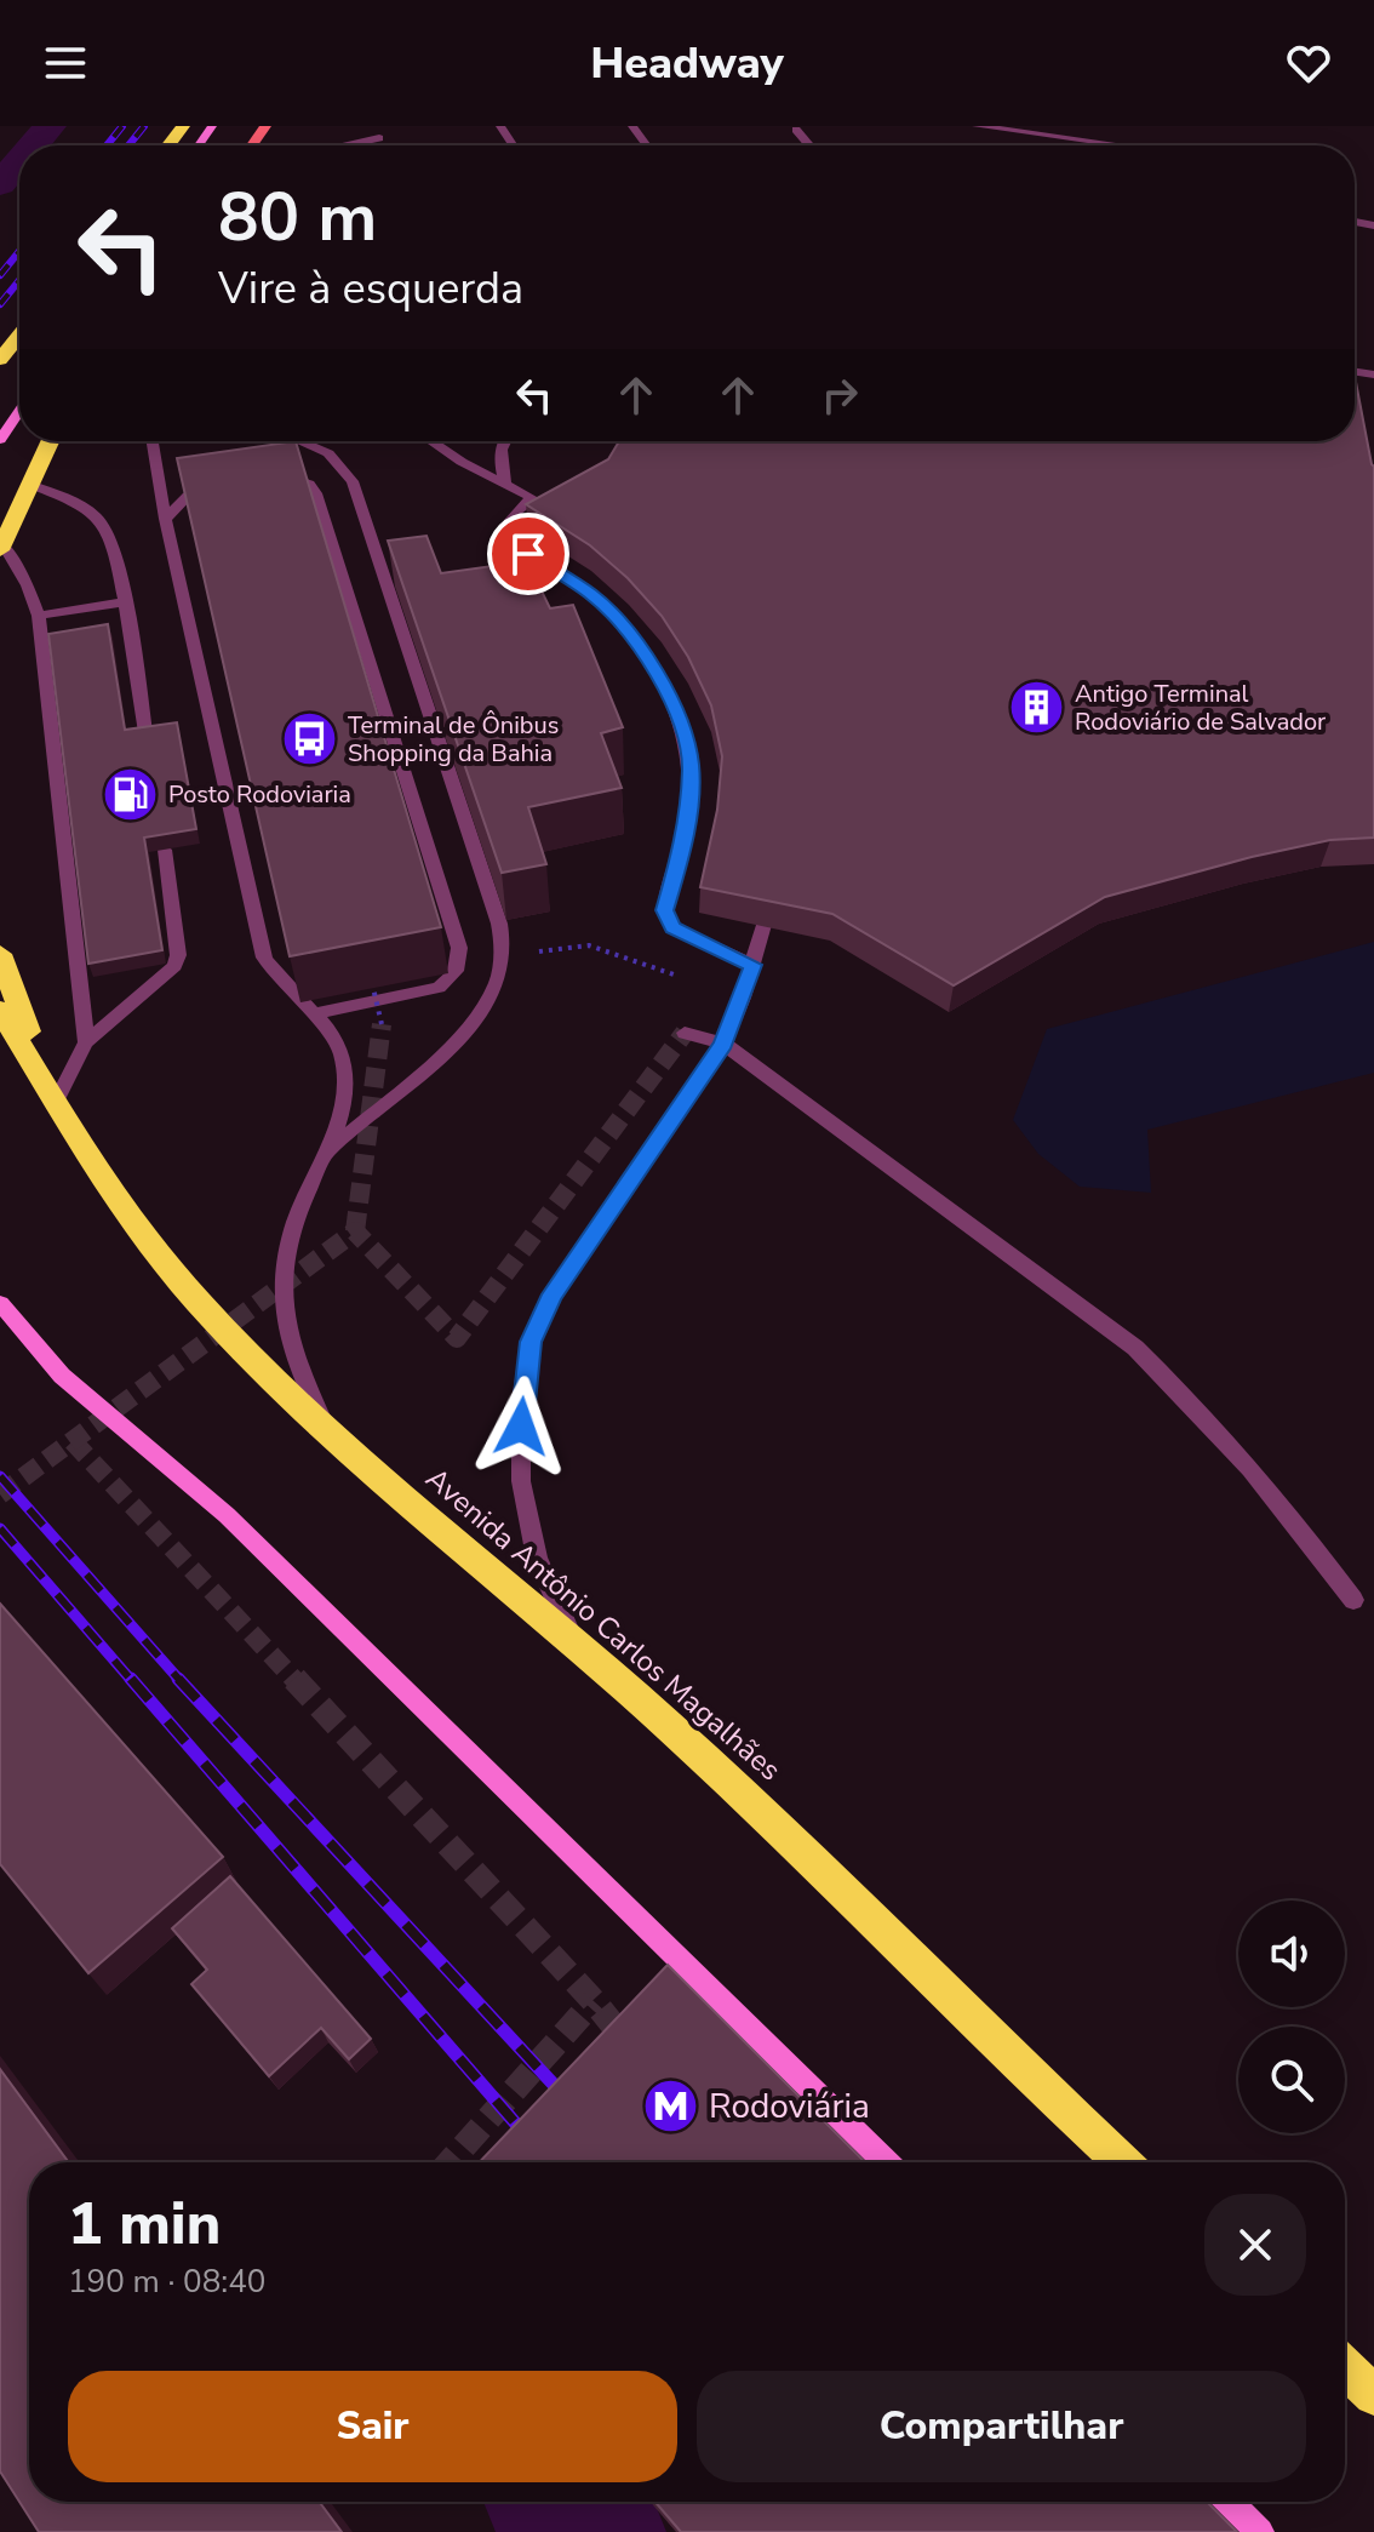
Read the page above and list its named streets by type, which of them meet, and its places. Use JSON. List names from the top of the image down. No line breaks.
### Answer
{"streets":{"highway":["Avenida Antônio Carlos Magalhães"]},"places":{"building":["Antigo Terminal Rodoviário de Salvador"],"bus stop":["Terminal de Ônibus Shopping da Bahia"],"fuel station":["Posto Rodoviaria"],"metro station":["Rodoviária"]},"page":{"header":"Headway","turn":["80 m","Vire à esquerda"],"heading":["1 min","190 m · 08:40"],"buttons":["Sair","Compartilhar"]}}
